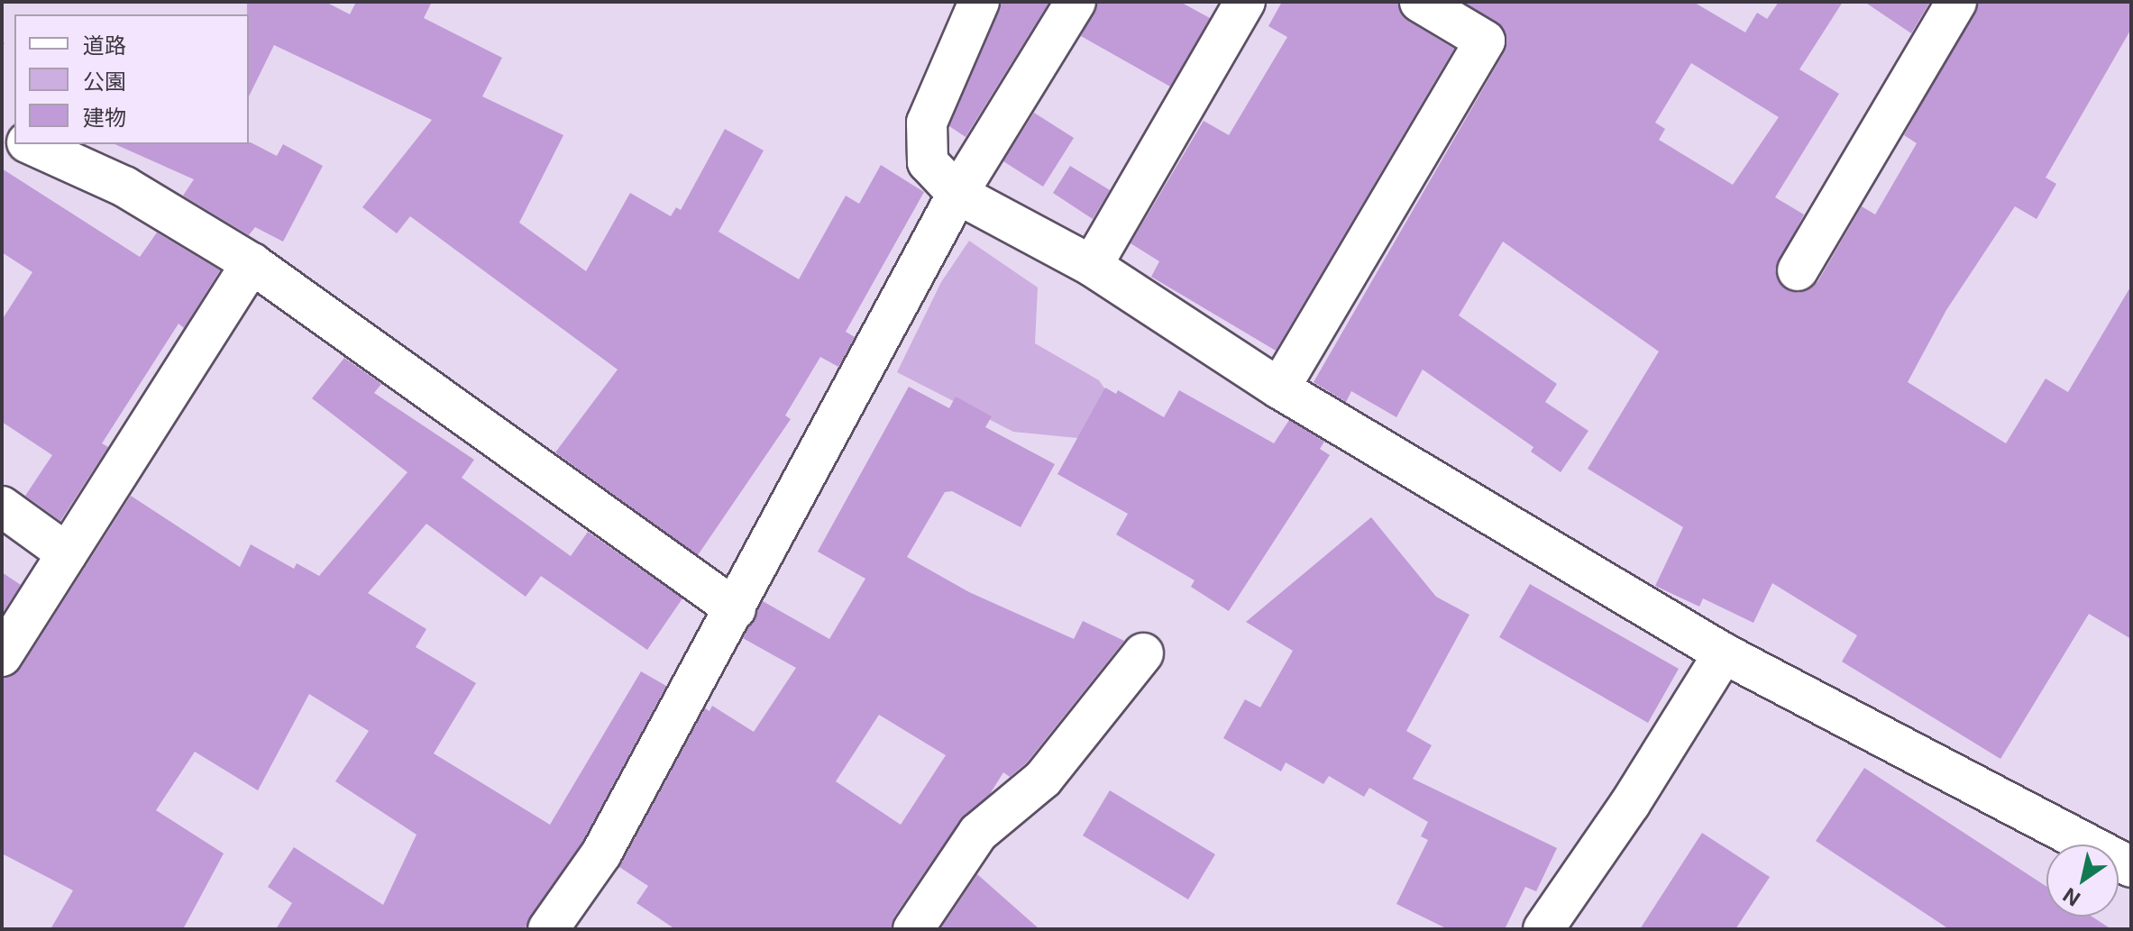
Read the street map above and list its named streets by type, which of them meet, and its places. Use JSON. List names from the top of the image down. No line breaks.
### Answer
{"legend":["道路","公園","建物"],"north":"bottom left"}
